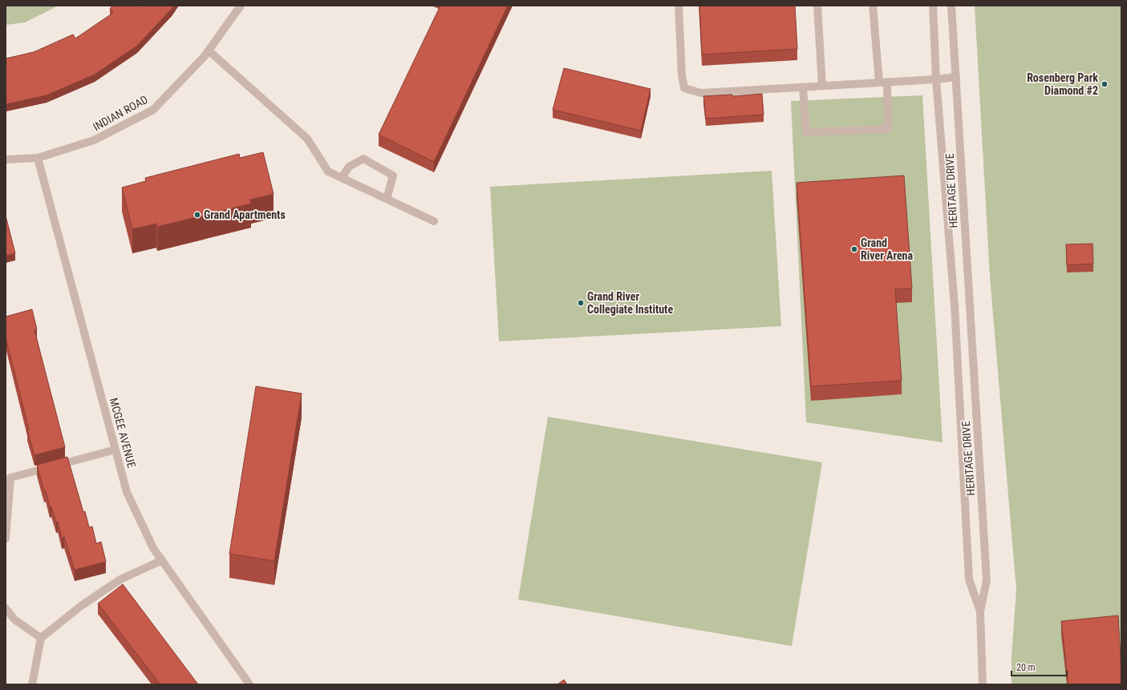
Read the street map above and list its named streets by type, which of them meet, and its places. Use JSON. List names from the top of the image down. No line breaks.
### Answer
{"streets":{"street":["INDIAN ROAD","HERITAGE DRIVE","MCGEE AVENUE"]},"crossings":[["INDIAN ROAD","MCGEE AVENUE"]],"places":["Rosenberg Park Diamond #2","Grand Apartments","Grand River Arena","Grand River Collegiate Institute"],"scale_bar":"20 m"}
